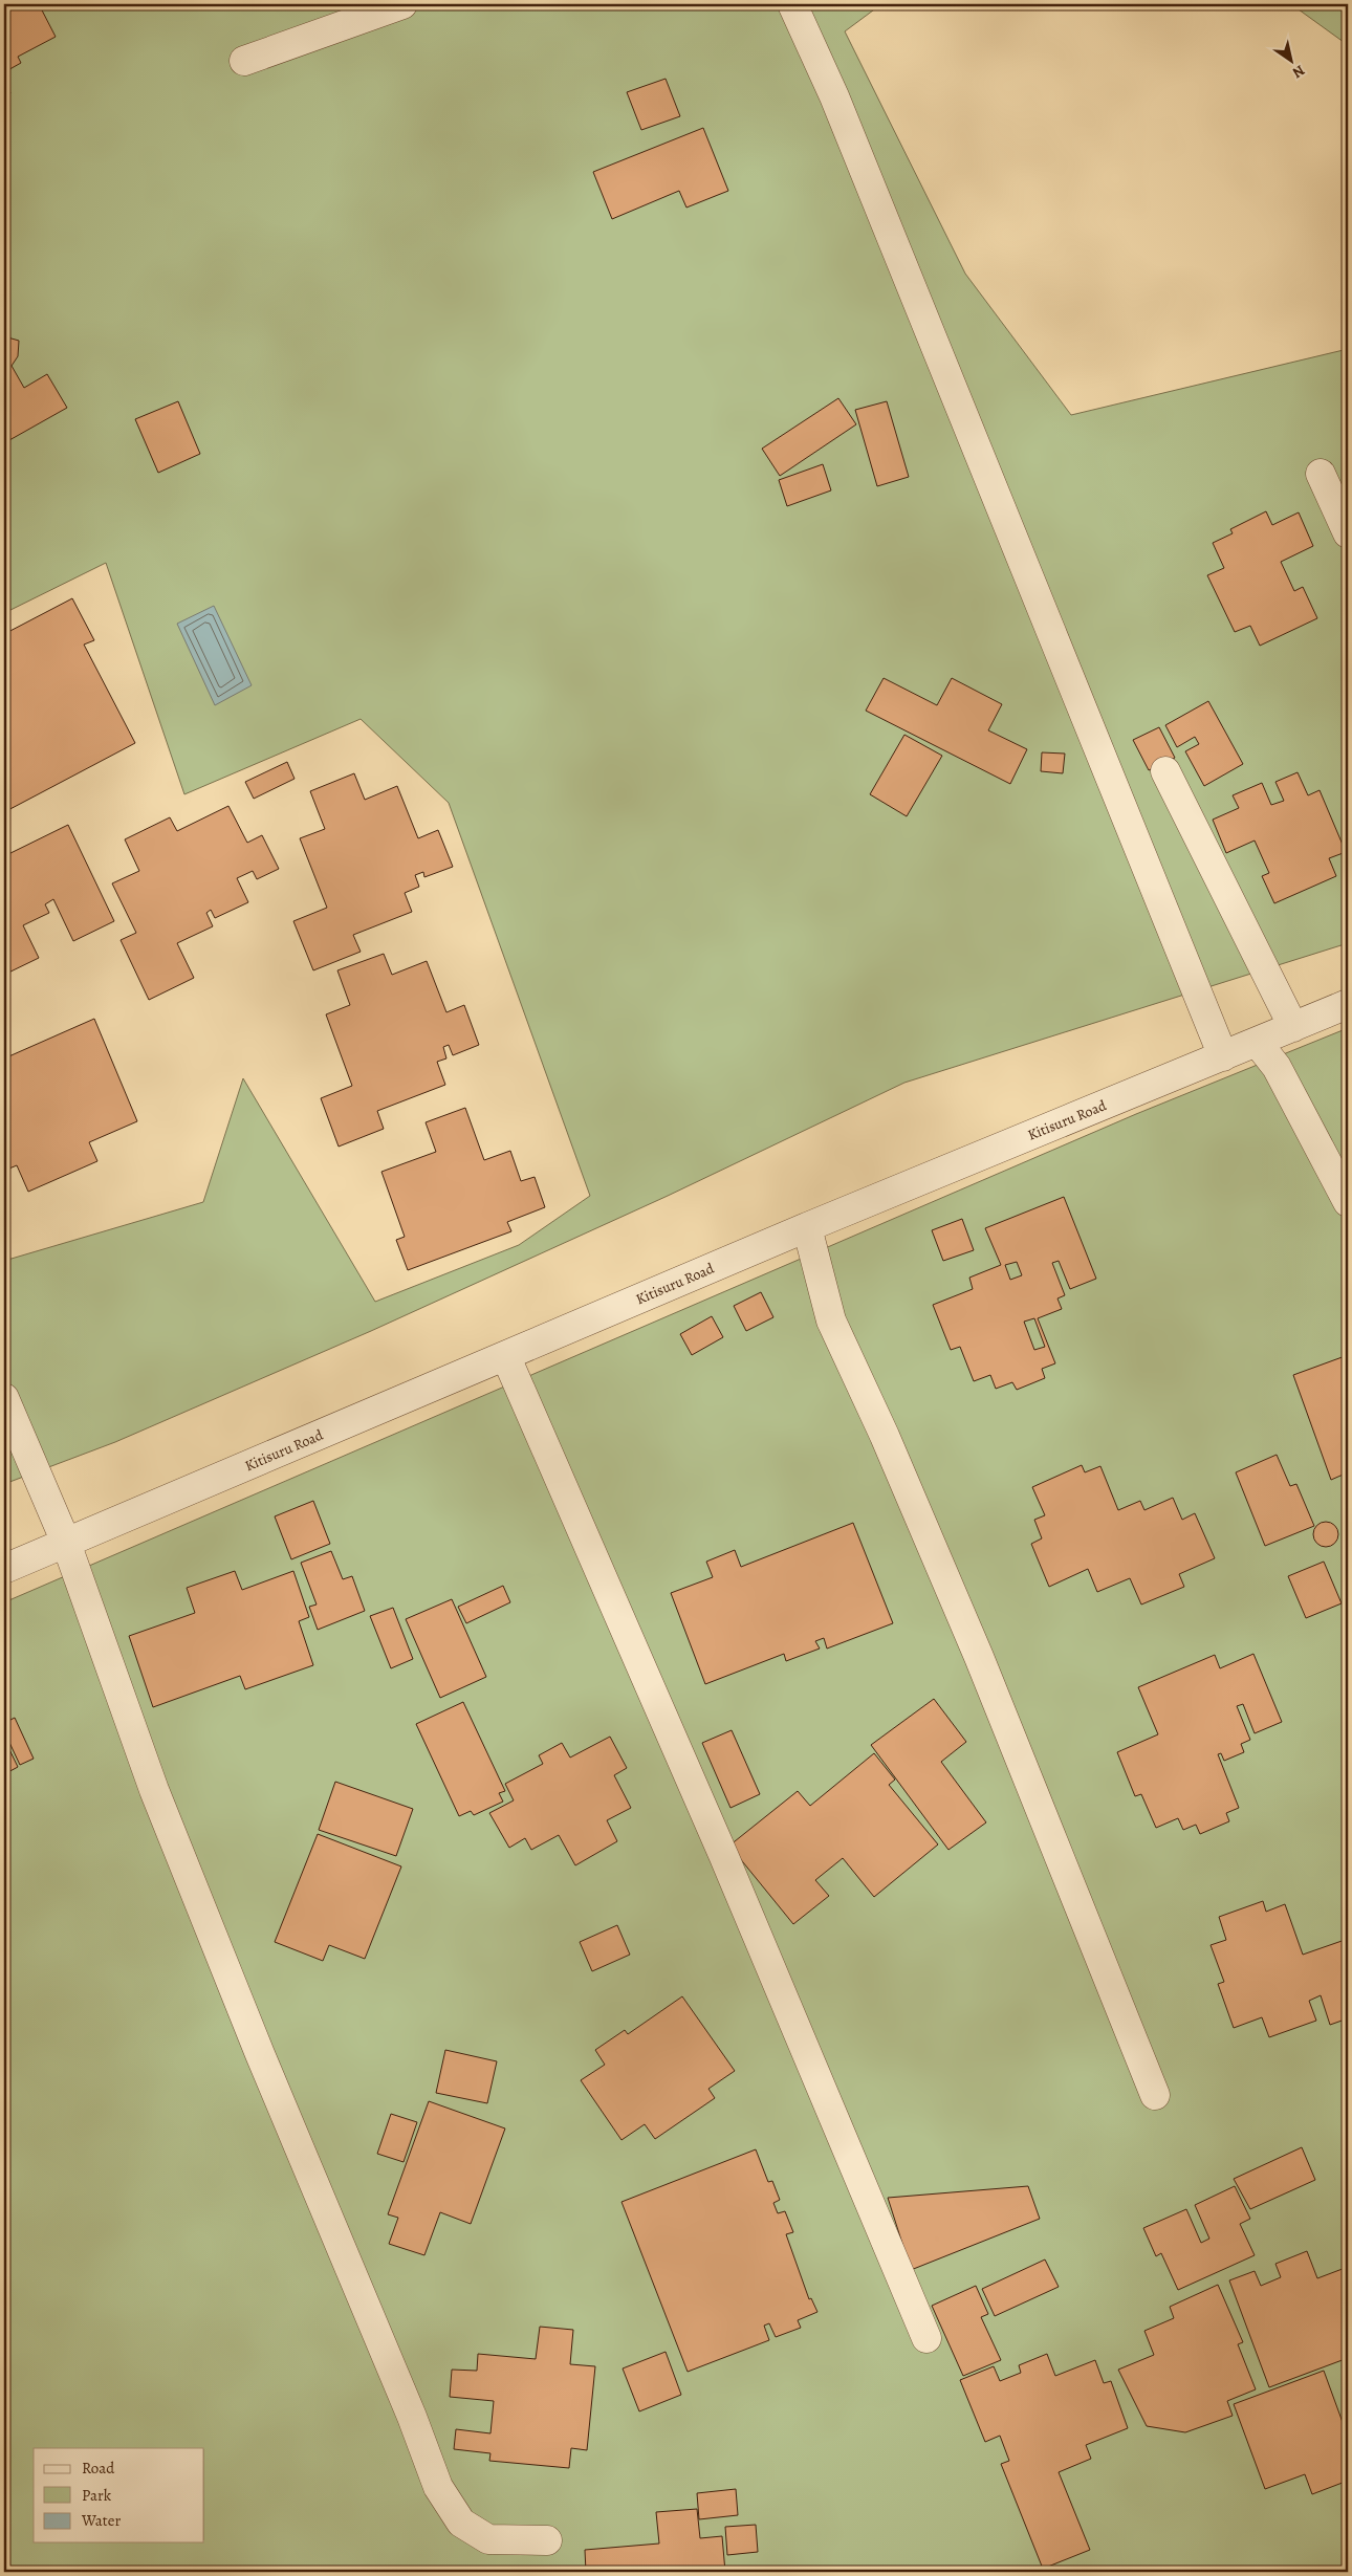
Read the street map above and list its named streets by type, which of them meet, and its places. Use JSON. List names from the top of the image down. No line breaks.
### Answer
{"streets":{"street":["Kitisuru Road"]},"legend":["Road","Park","Water"],"north":"bottom right"}
